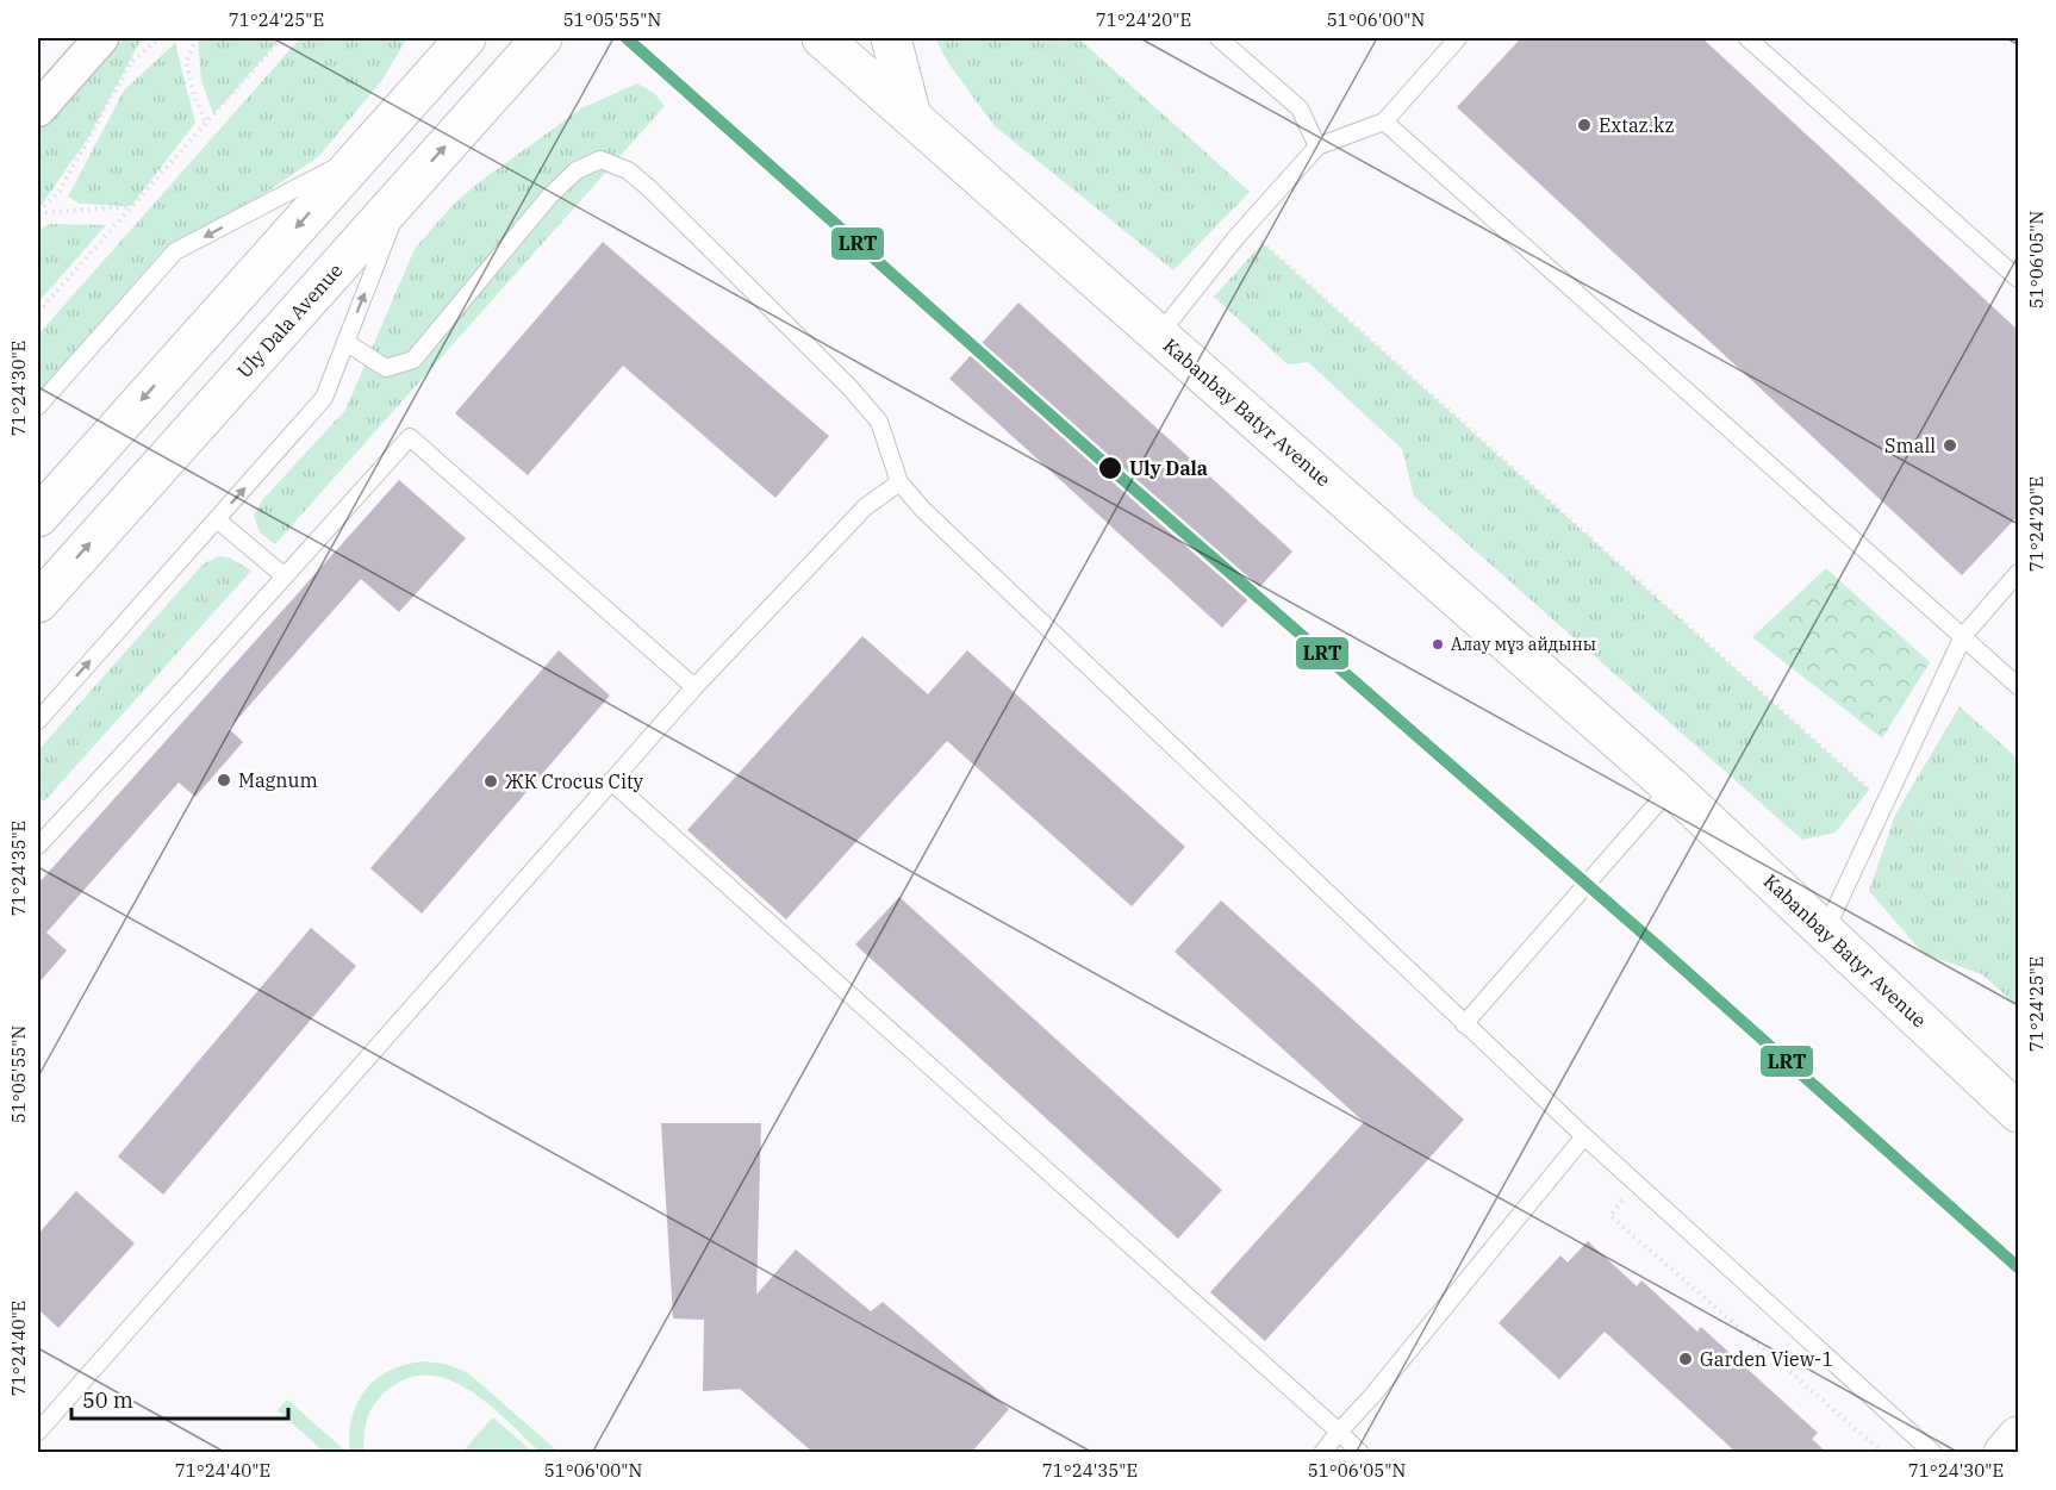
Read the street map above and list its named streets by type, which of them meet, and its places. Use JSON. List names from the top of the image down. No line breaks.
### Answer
{"streets":{"main road":["Uly Dala Avenue","Kabanbay Batyr Avenue"]},"places":["Extaz.kz","Small","Uly Dala","Алау мұз айдыны","Magnum","ЖК Crocus City","Garden View-1"],"lines":["transit line LRT"],"scale_bar":"50 m","coordinates":["71°24'25\"E","51°05'55\"N","71°24'20\"E","51°06'00\"N","51°06'05\"N","71°24'30\"E","71°24'35\"E","71°24'40\"E"]}
